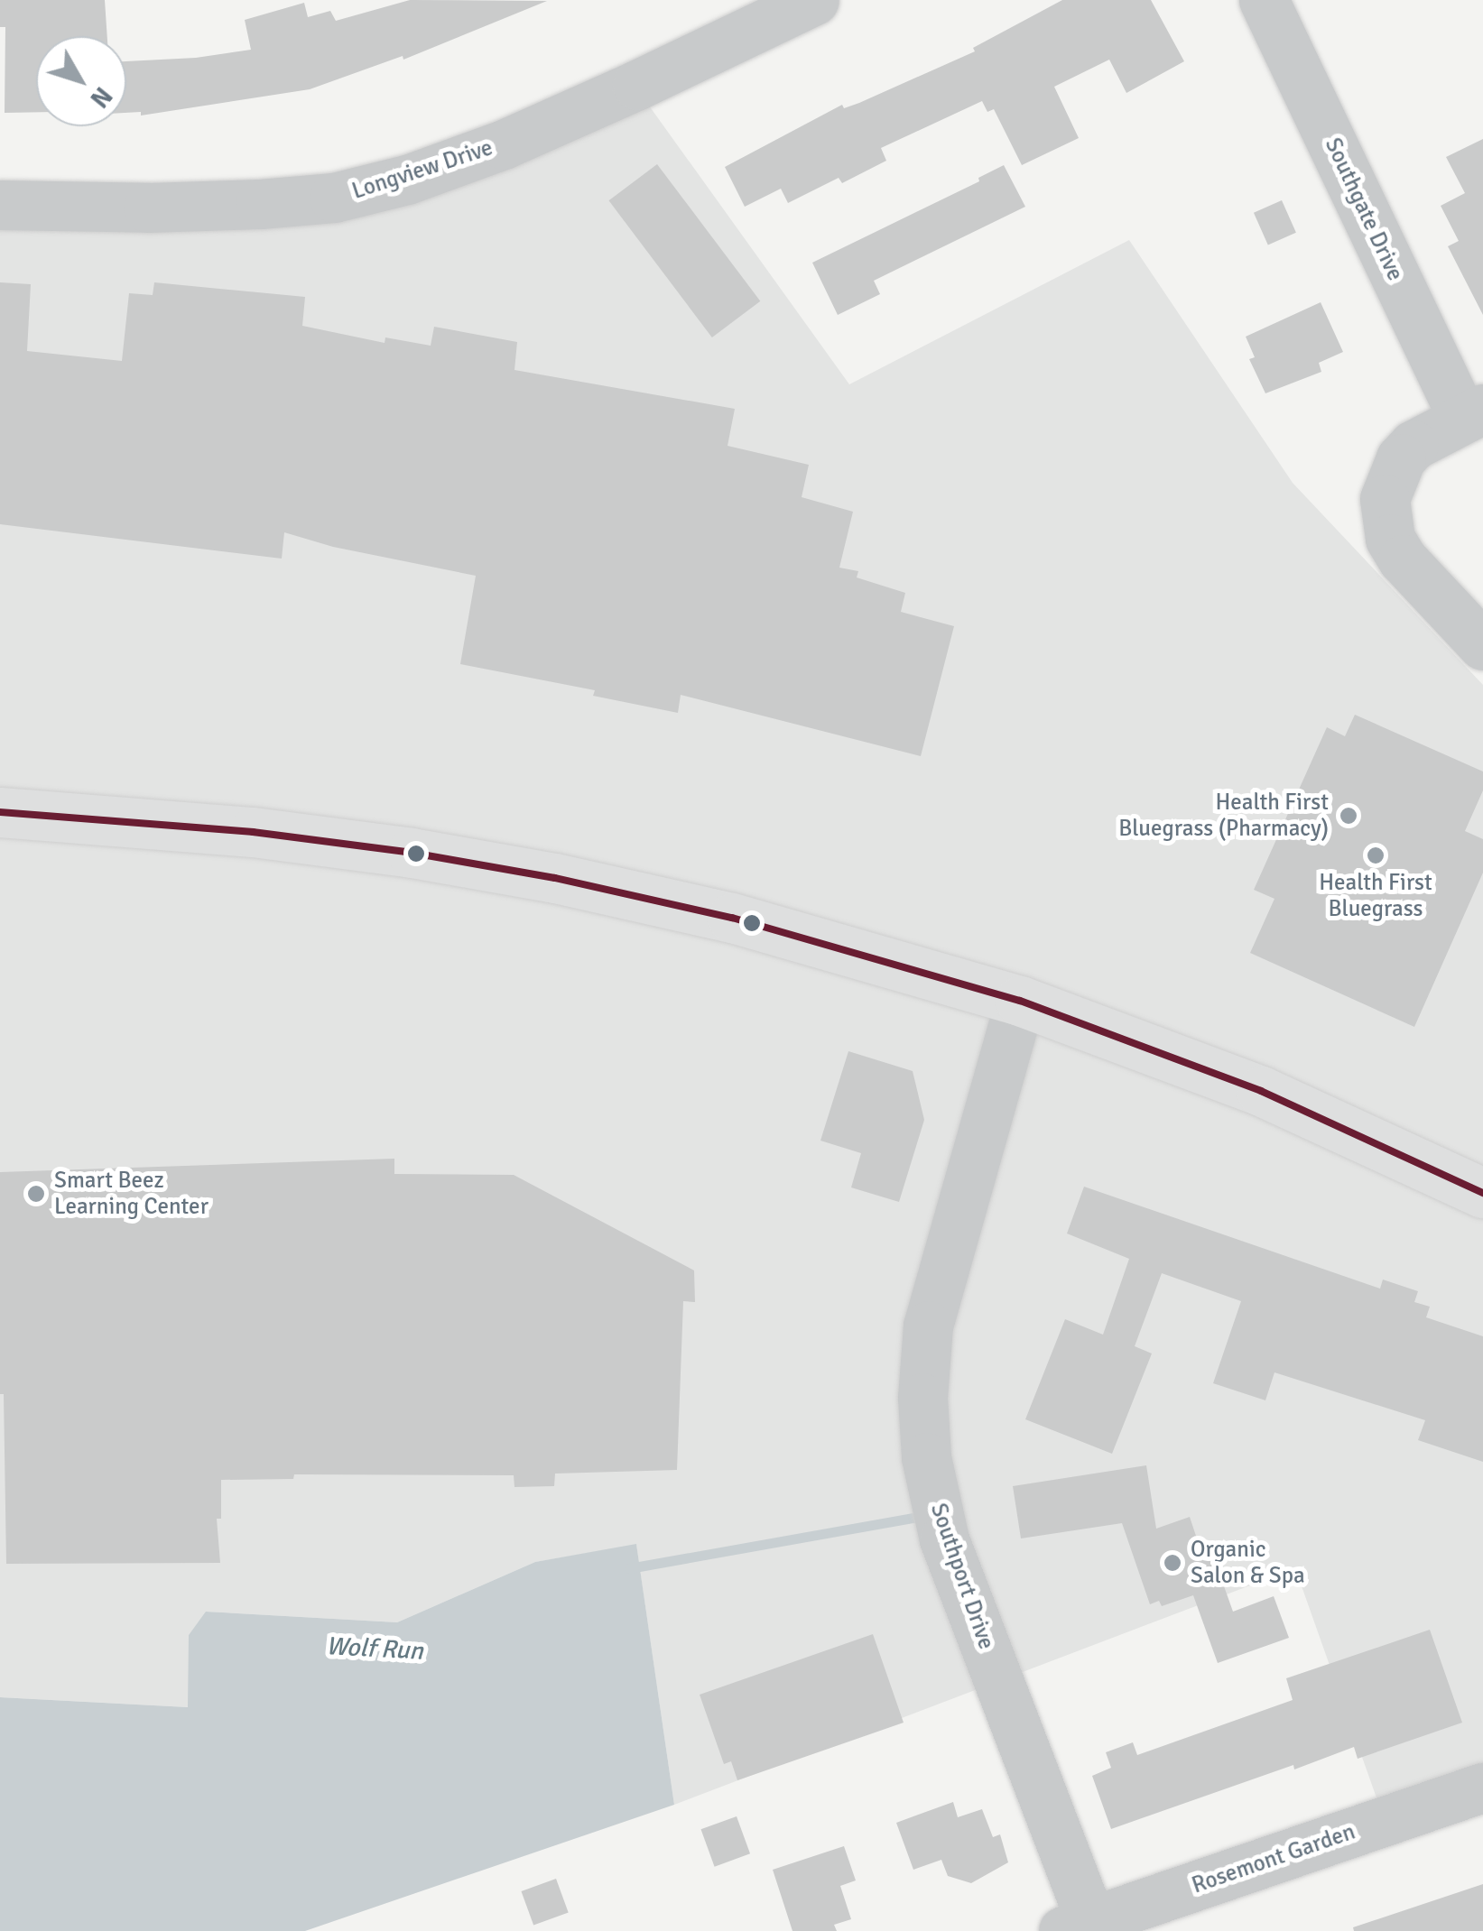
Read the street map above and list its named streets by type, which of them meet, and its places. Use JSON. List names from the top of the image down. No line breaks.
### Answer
{"streets":{"street":["Longview Drive","Southgate Drive","Southport Drive","Rosemont Garden"]},"crossings":[["Southport Drive","Rosemont Garden"]],"water":["Wolf Run"],"places":["Health First Bluegrass (Pharmacy)","Health First Bluegrass","Smart Beez Learning Center","Organic Salon & Spa"],"north":"bottom right"}
